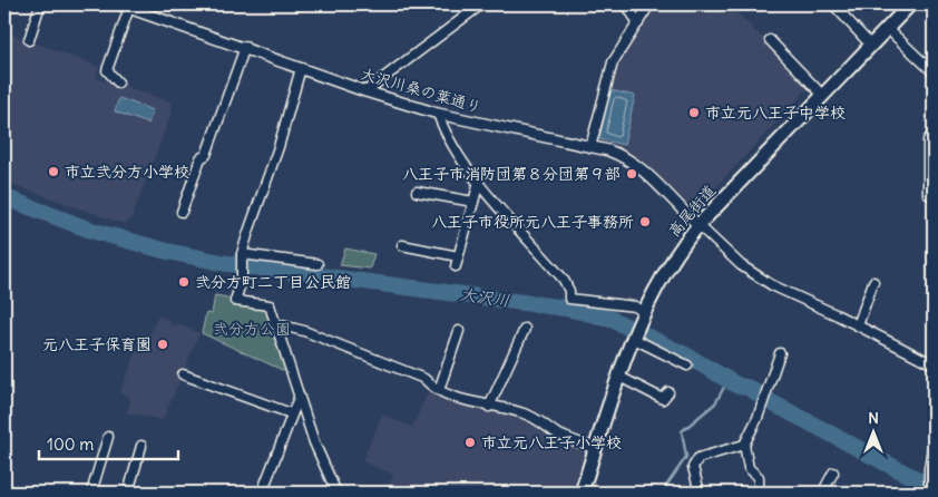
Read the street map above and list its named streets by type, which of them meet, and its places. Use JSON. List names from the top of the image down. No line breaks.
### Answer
{"streets":{"main road":["高尾街道"],"street":["大沢川桑の葉通り"]},"crossings":[["大沢川桑の葉通り","高尾街道"]],"water":["大沢川"],"parks":["弐分方公園"],"places":["市立元八王子中学校","市立弐分方小学校","八王子市消防団第８分団第９部","八王子市役所元八王子事務所","弐分方町二丁目公民館","元八王子保育園","市立元八王子小学校"],"scale_bar":"100 m","north":"top"}
